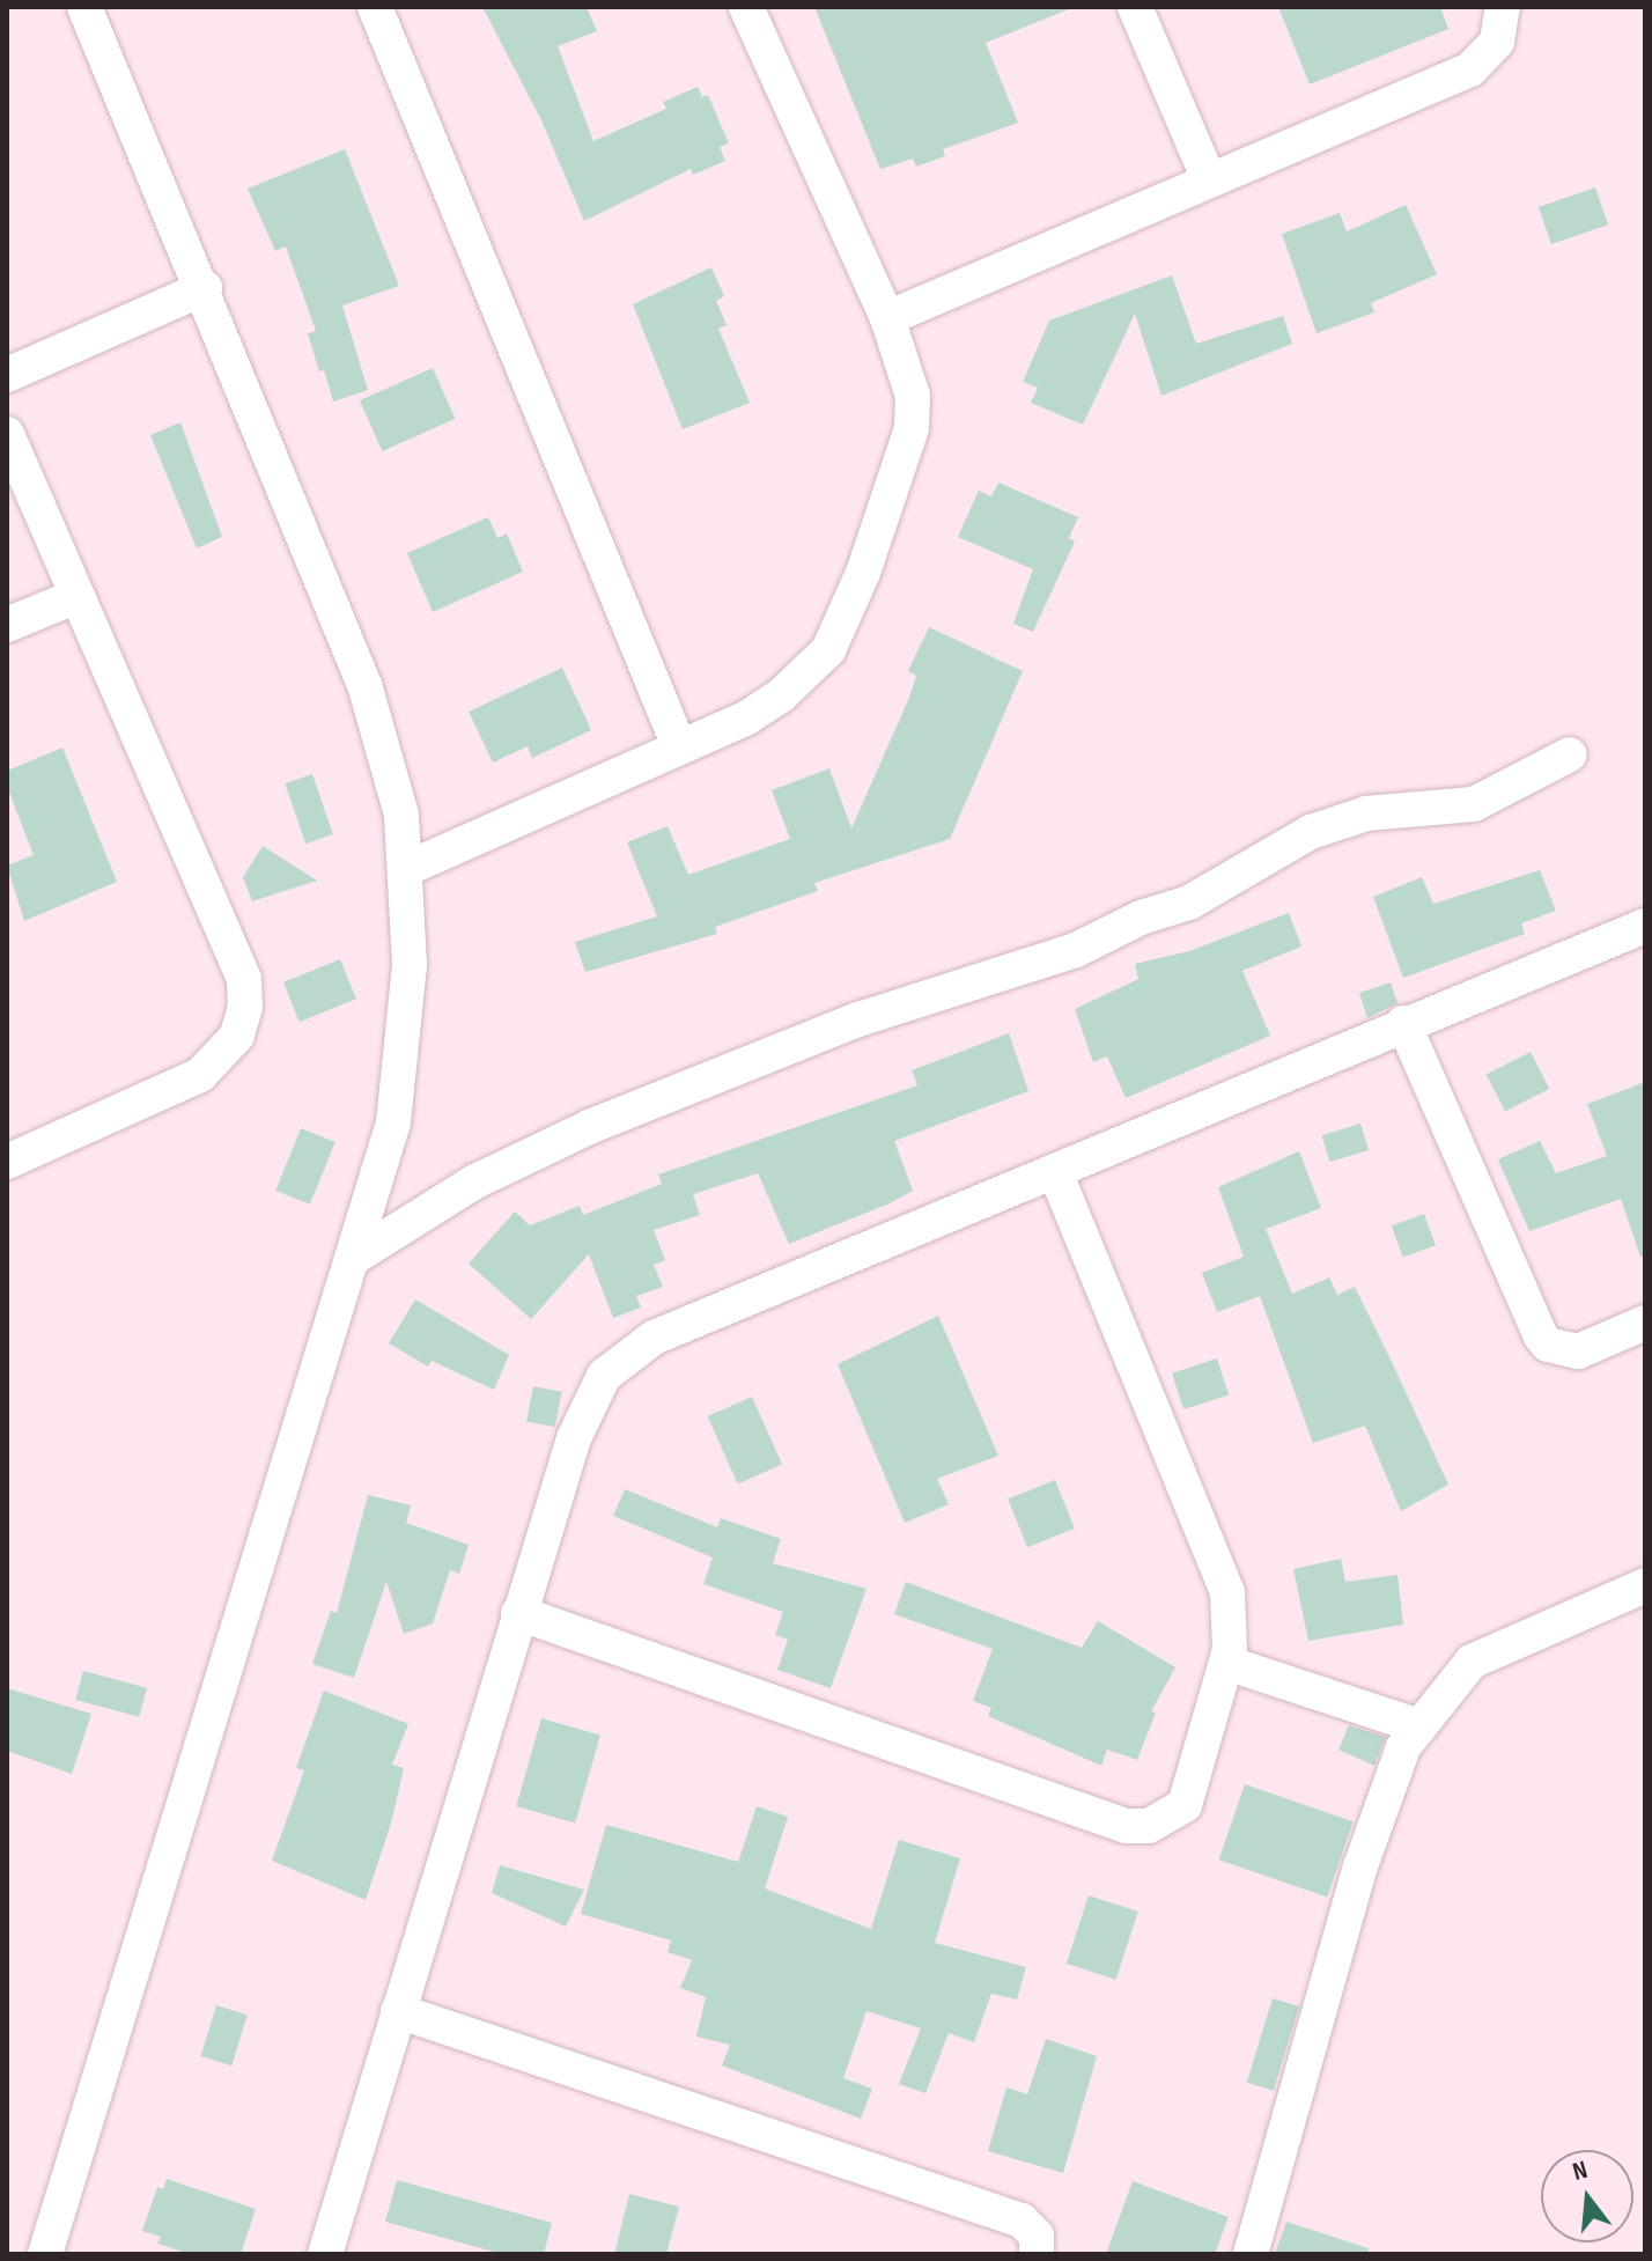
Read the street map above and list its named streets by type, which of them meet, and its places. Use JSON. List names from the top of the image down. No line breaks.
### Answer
{"north":"top"}
